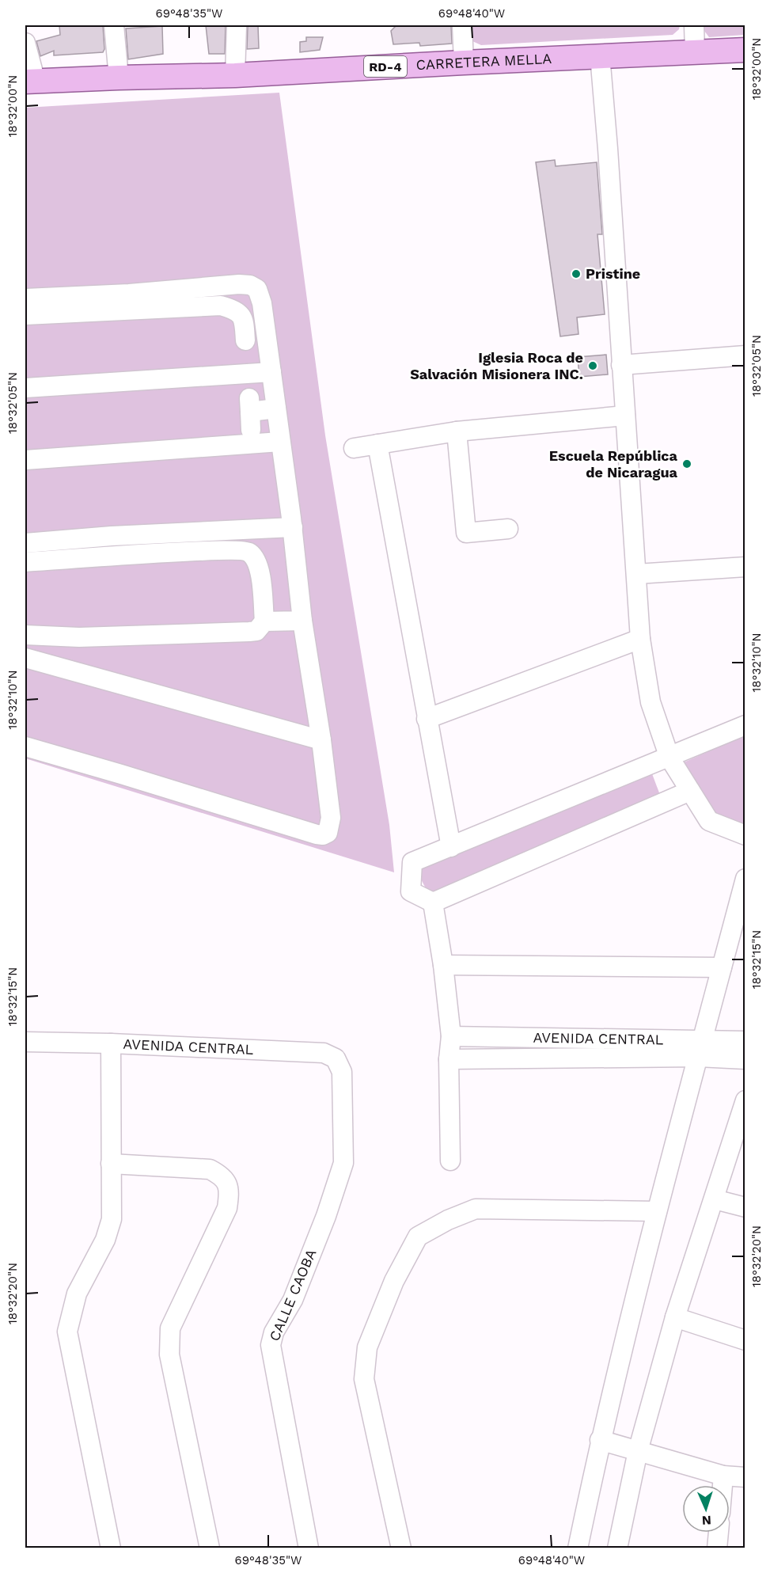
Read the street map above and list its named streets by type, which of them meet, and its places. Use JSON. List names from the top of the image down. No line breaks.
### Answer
{"streets":{"main road":["CARRETERA MELLA","RD-4"],"street":["AVENIDA CENTRAL","CALLE CAOBA"]},"crossings":[["AVENIDA CENTRAL","CALLE CAOBA"]],"places":["Pristine","Iglesia Roca de Salvación Misionera INC.","Escuela República de Nicaragua"],"north":"bottom","coordinates":["69°48'35\"W","69°48'40\"W","18°32'00\"N","18°32'05\"N","18°32'10\"N","18°32'15\"N","18°32'20\"N"]}
